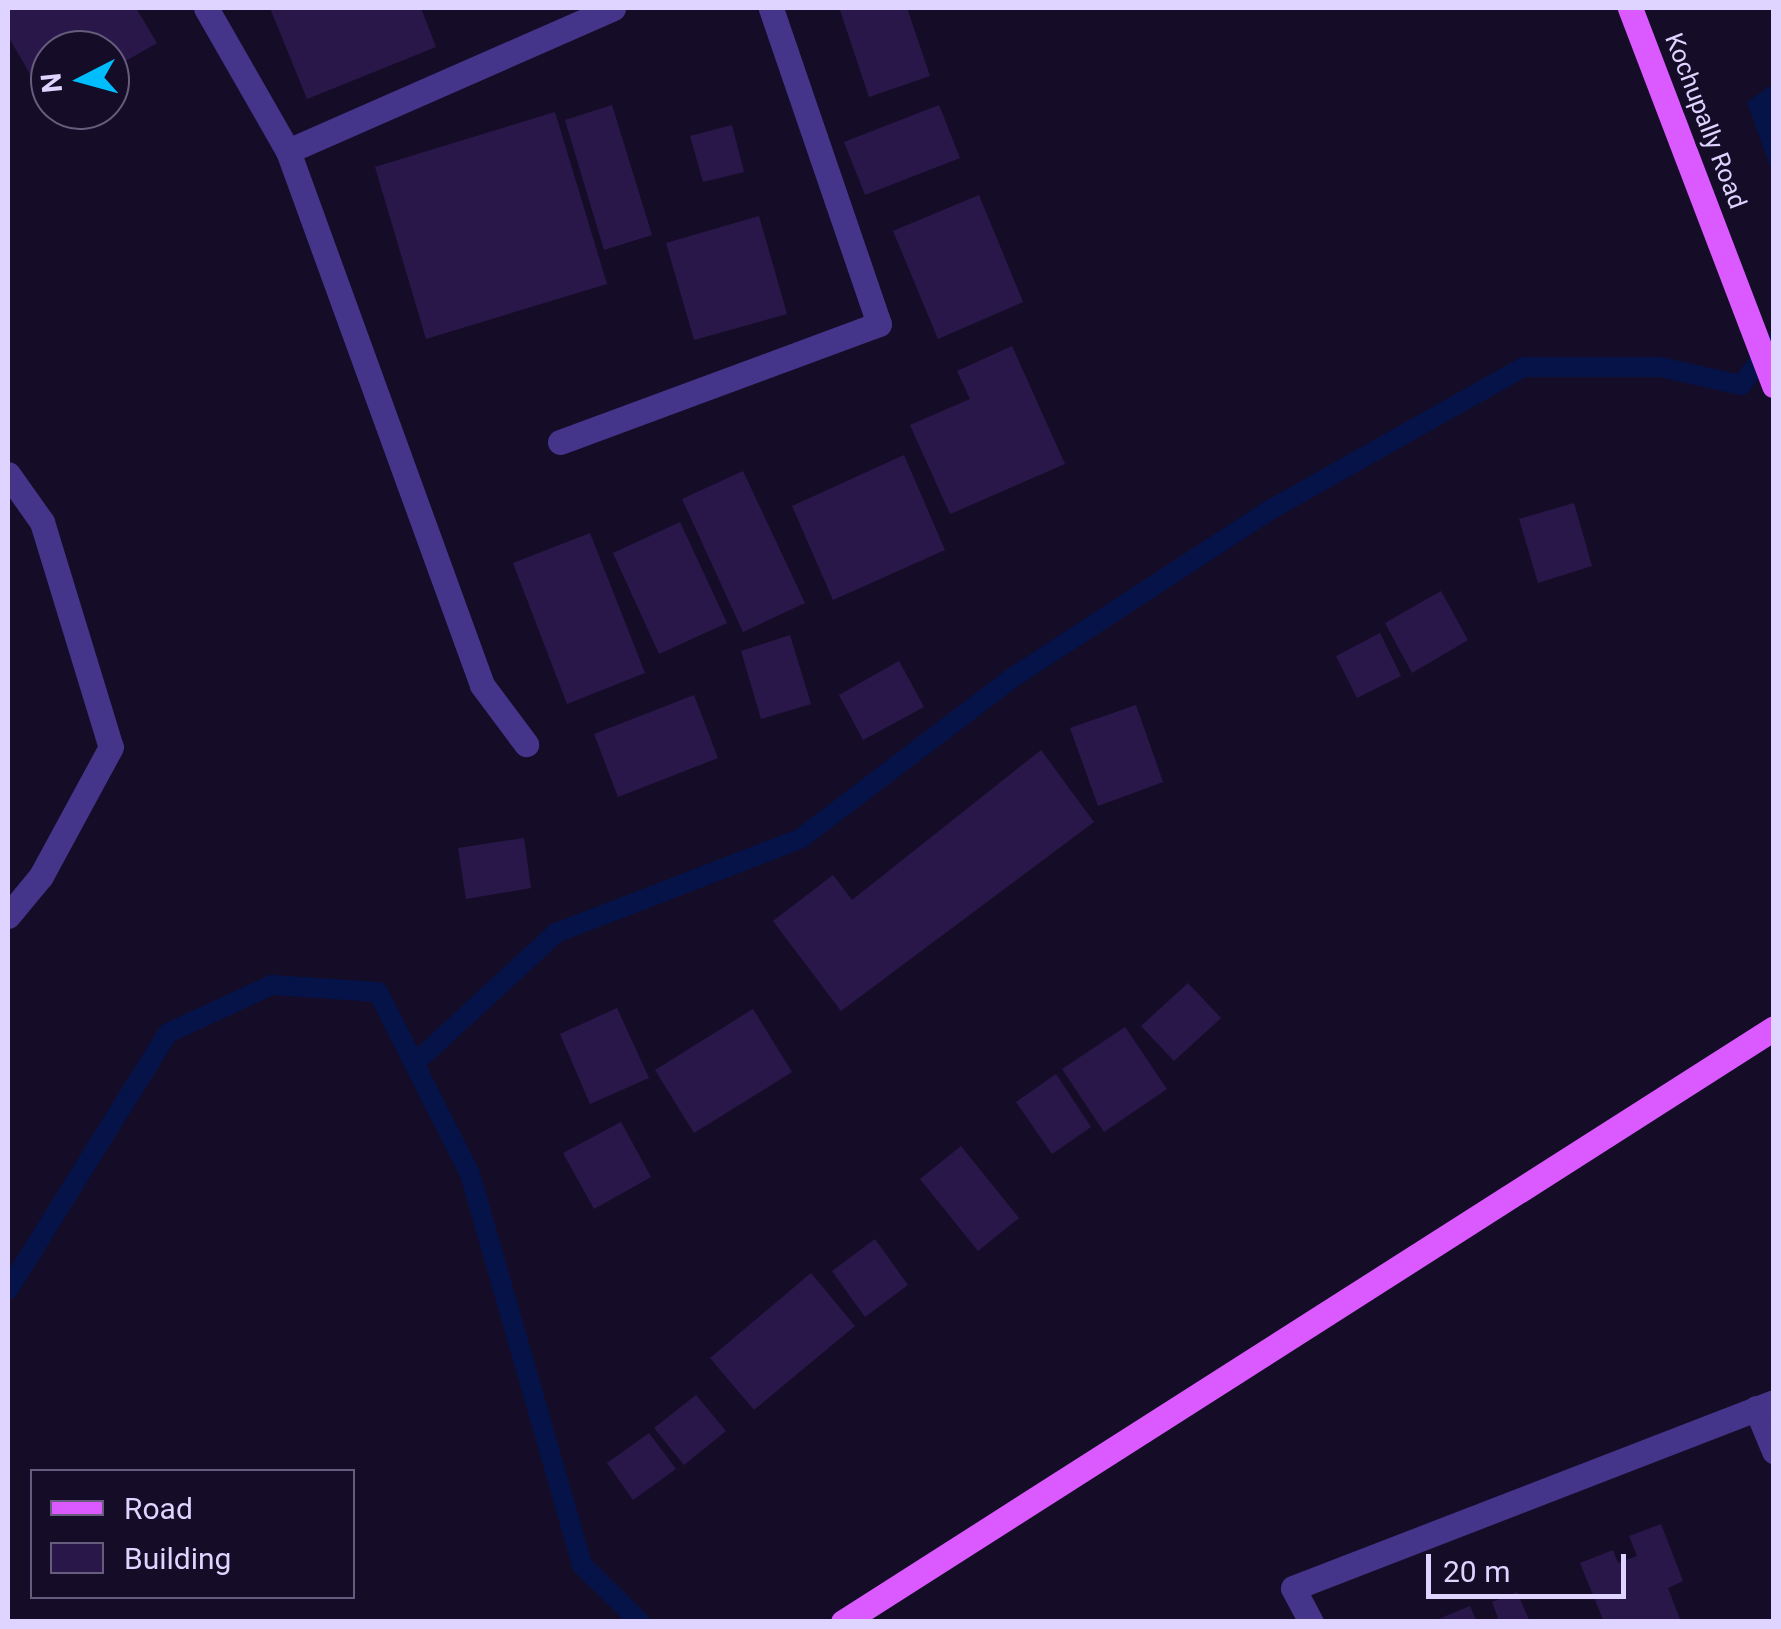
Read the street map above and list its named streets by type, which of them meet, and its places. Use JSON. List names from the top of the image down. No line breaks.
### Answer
{"streets":{"main road":["Kochupally Road"]},"legend":["Road","Building"],"scale_bar":"20 m","north":"left"}
